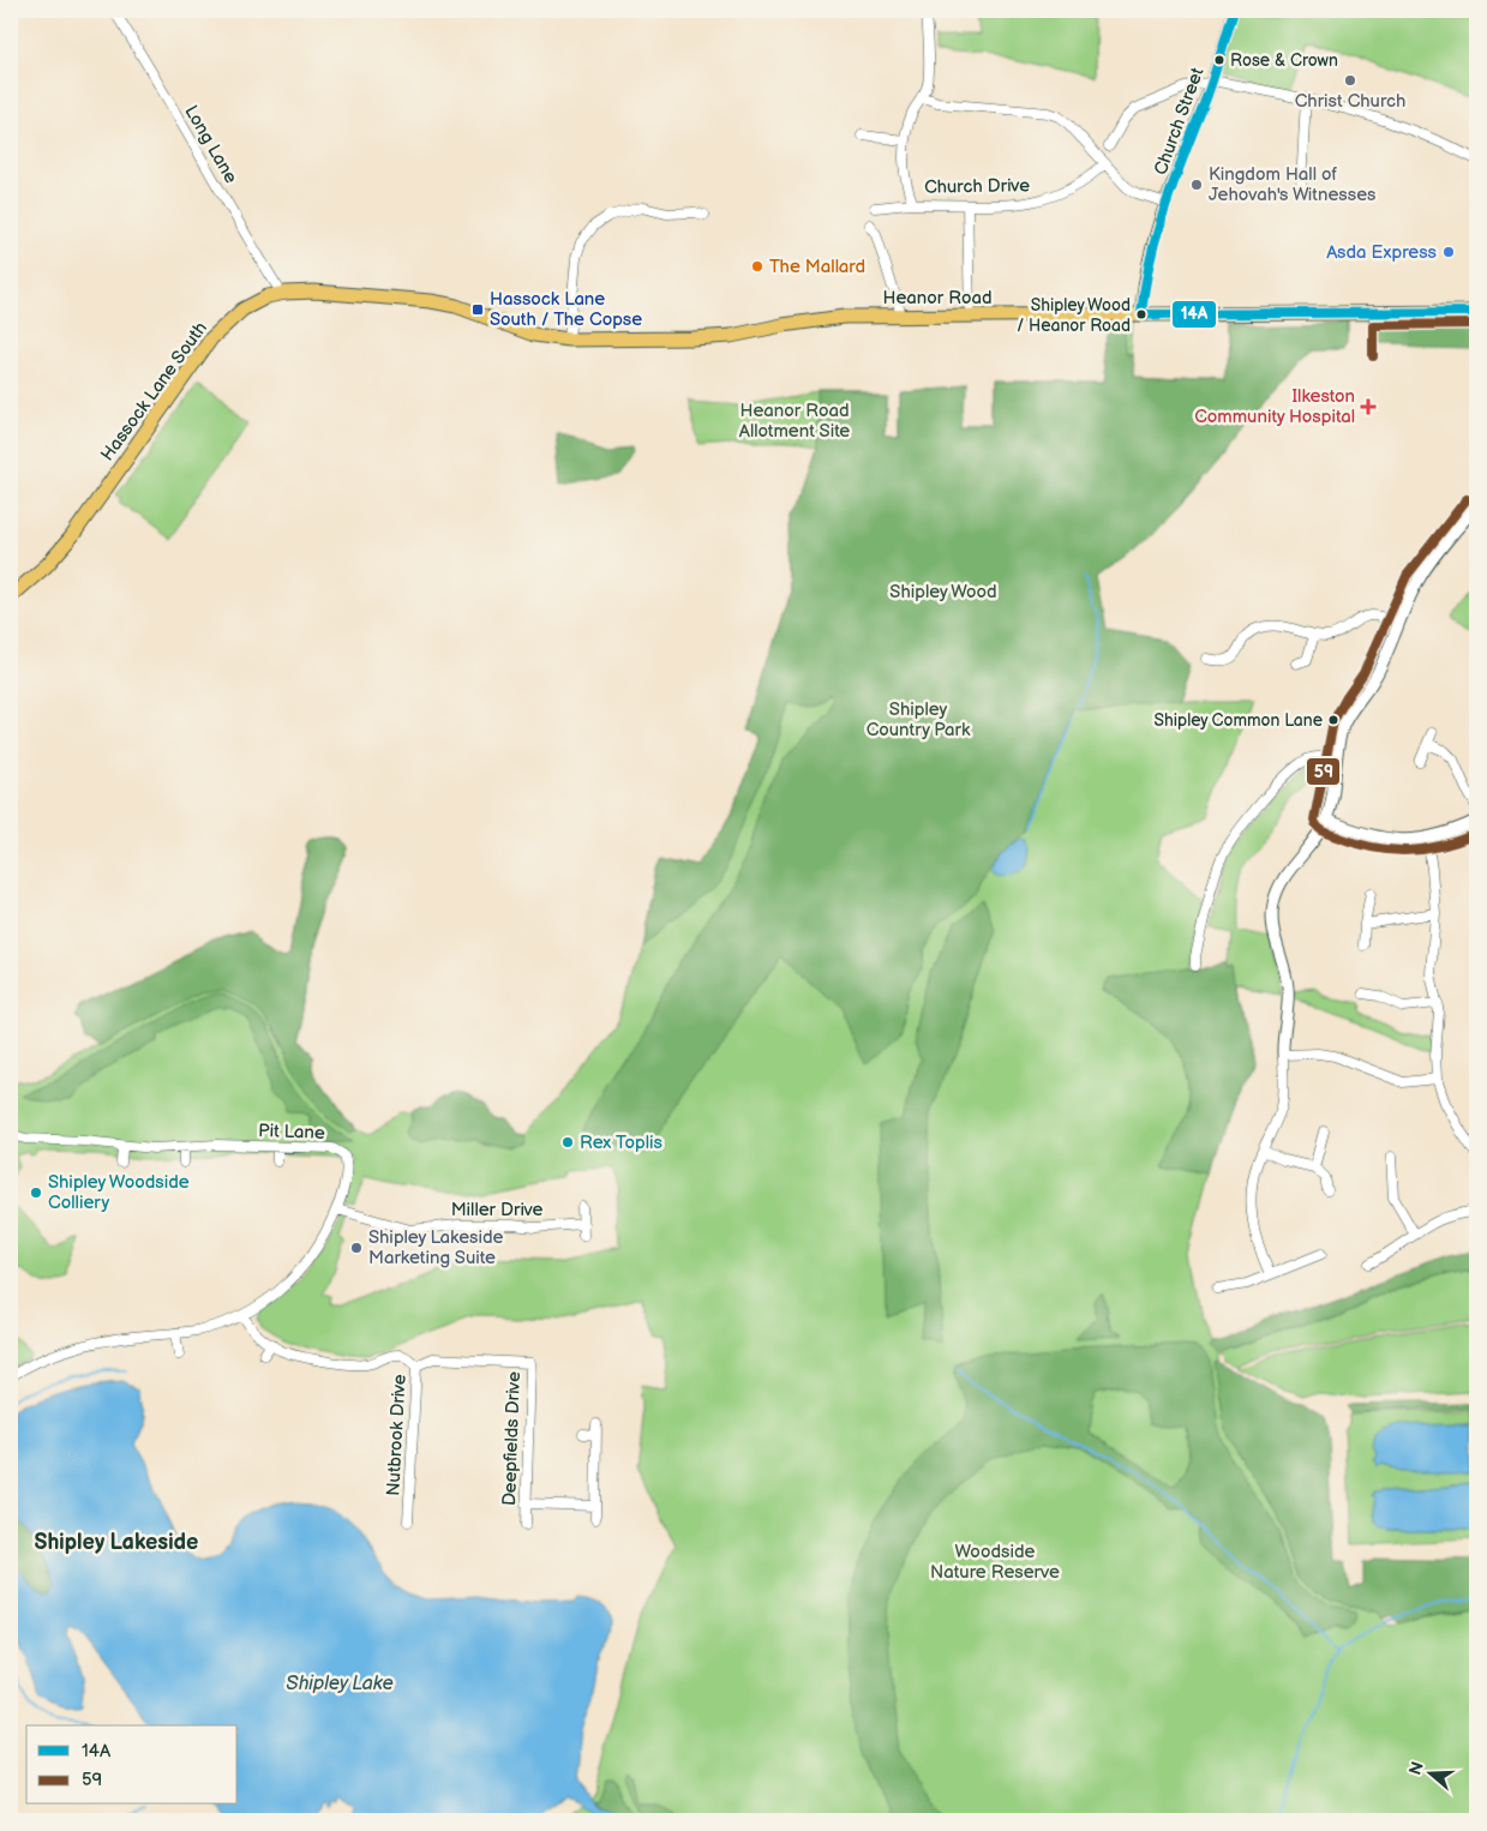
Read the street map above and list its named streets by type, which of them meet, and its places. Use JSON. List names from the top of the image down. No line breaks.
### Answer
{"streets":{"main road":["Heanor Road","Hassock Lane South"],"street":["Church Street","Long Lane","Church Drive","Pit Lane","Miller Drive","Nutbrook Drive","Deepfields Drive"]},"crossings":[["Church Street","Heanor Road"],["Long Lane","Hassock Lane South"],["Heanor Road","Hassock Lane South"],["Pit Lane","Miller Drive"],["Pit Lane","Nutbrook Drive"],["Nutbrook Drive","Deepfields Drive"]],"districts":["Shipley Lakeside"],"water":["Shipley Lake"],"parks":["Heanor Road Allotment Site","Shipley Wood","Shipley Country Park","Woodside Nature Reserve"],"places":{"other":["Rose & Crown","Christ Church","Kingdom Hall of Jehovah's Witnesses","Asda Express","The Mallard","Shipley Wood / Heanor Road","Shipley Common Lane","Rex Toplis","Shipley Woodside Colliery","Shipley Lakeside Marketing Suite"],"transit":["Hassock Lane South / The Copse"],"health":["Ilkeston Community Hospital"]},"lines":["transit line 14A","transit line 59"],"legend":["14A","59"],"north":"left"}
